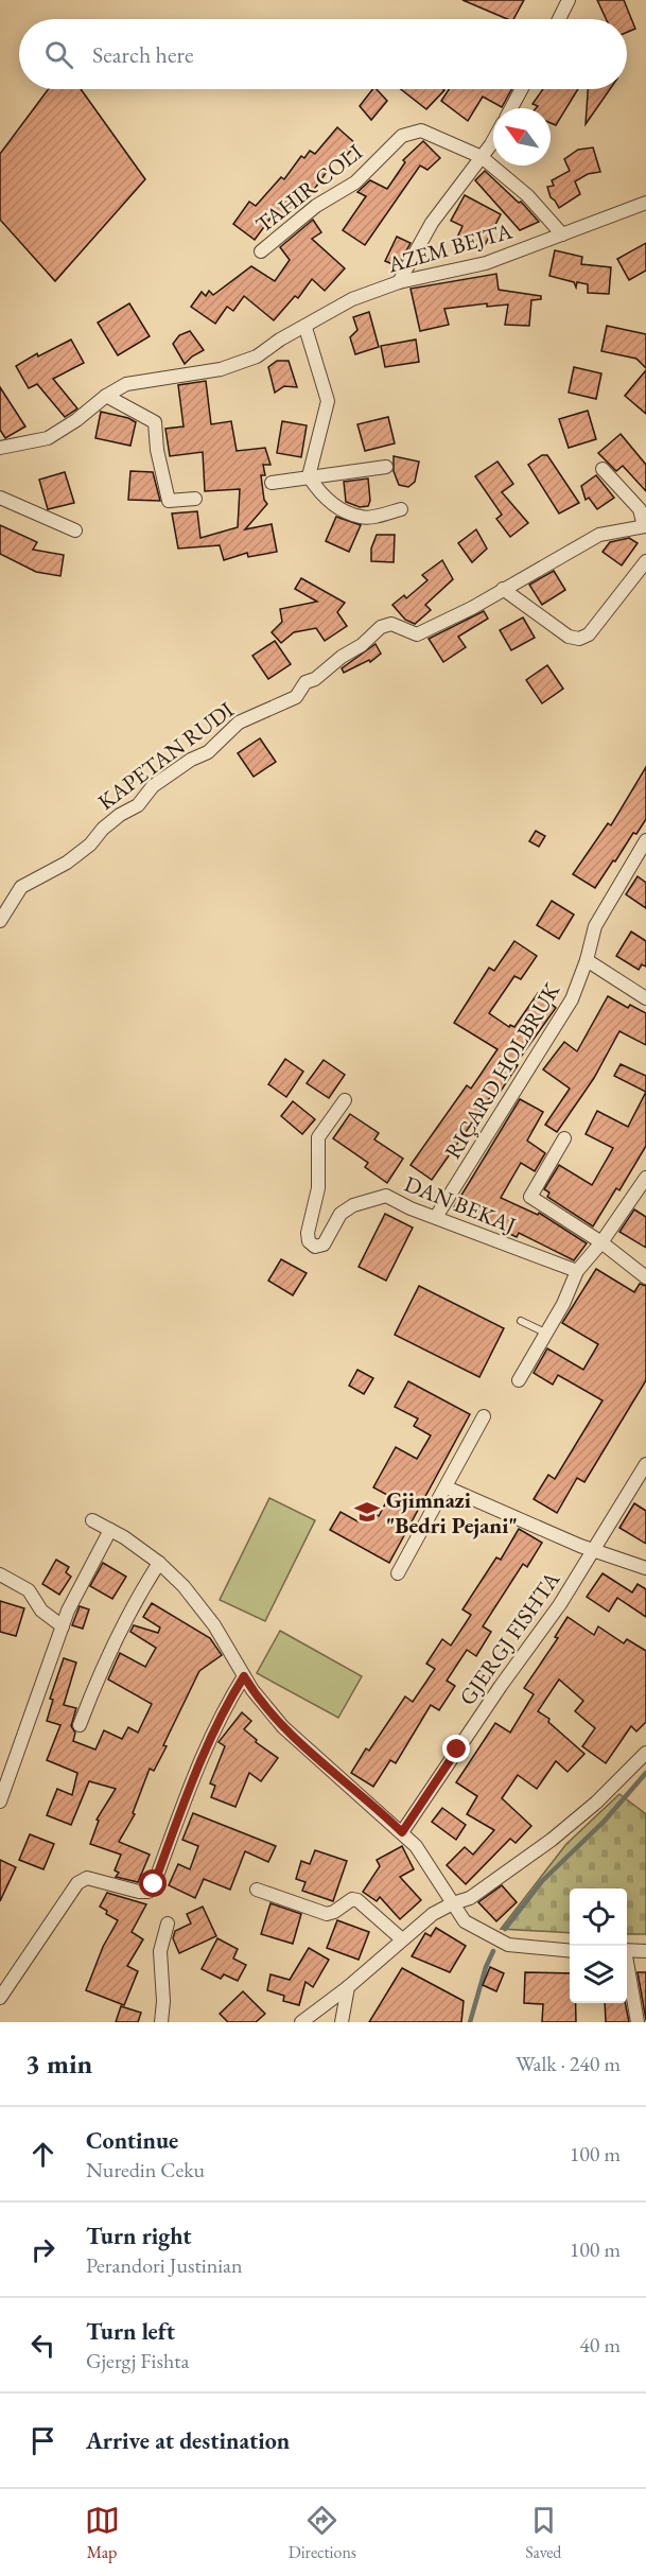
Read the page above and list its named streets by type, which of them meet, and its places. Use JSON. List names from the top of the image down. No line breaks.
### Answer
{"streets":{"street":["TAHIR COLI","AZEM BEJTA","KAPETAN RUDI","RIÇARD HOLBRUK","DAN BEKAJ","GJERGJ FISHTA"]},"crossings":[["TAHIR COLI","AZEM BEJTA"],["RIÇARD HOLBRUK","DAN BEKAJ"]],"places":{"school or university":["Gjimnazi \"Bedri Pejani\""]},"north":"top left","page":{"search":"Search here","heading":["3 min","Walk · 240 m"],"list":[["Continue","Nuredin Ceku","100 m"],["Turn right","Perandori Justinian","100 m"],["Turn left","Gjergj Fishta","40 m"],"Arrive at destination"],"nav":["Map","Directions","Saved"]}}
